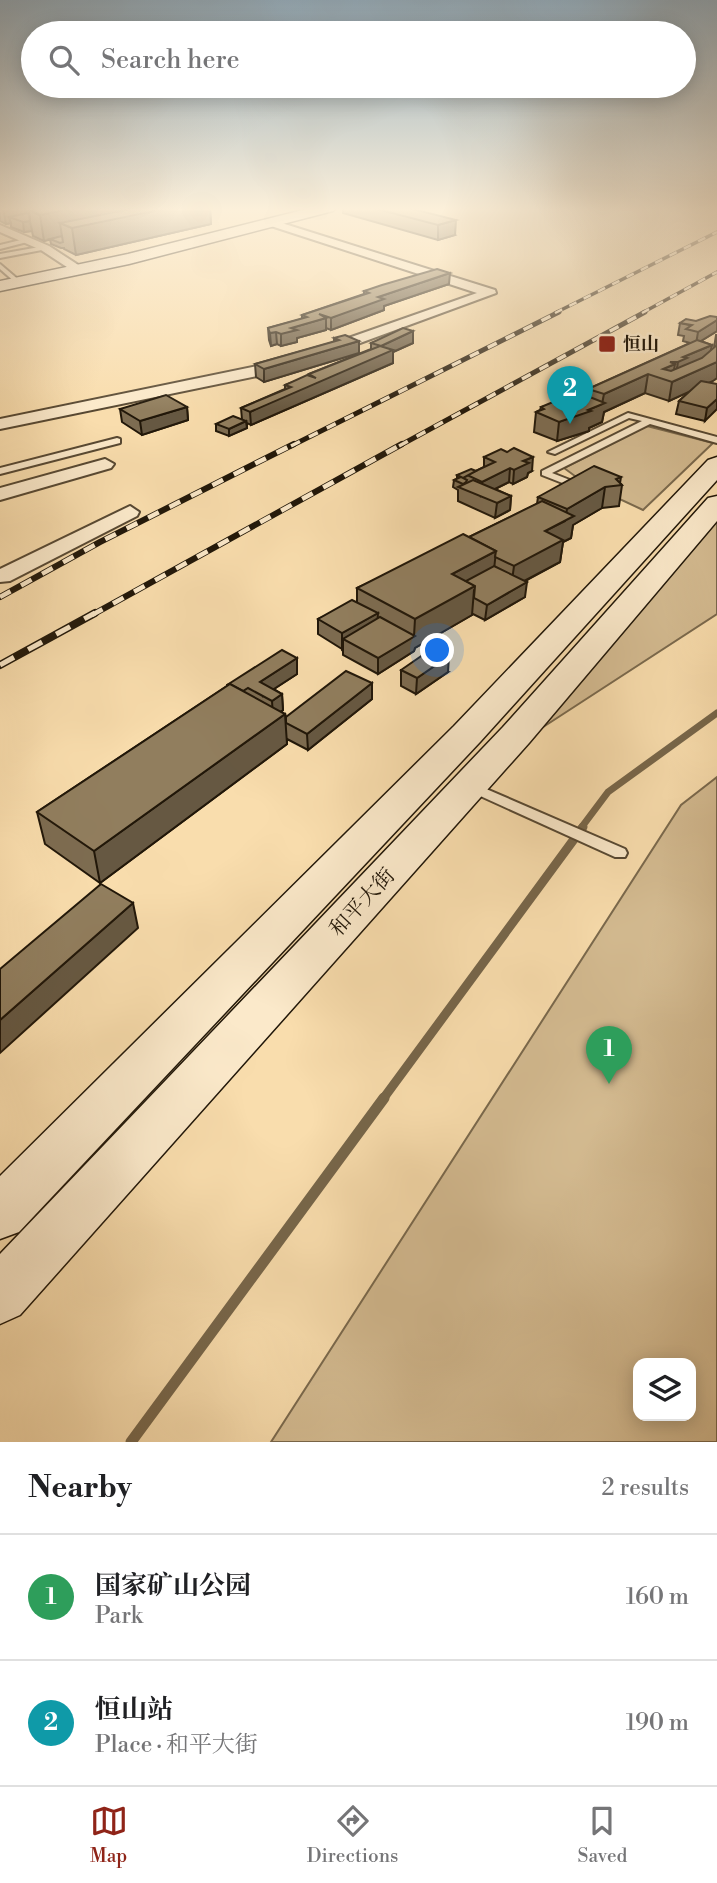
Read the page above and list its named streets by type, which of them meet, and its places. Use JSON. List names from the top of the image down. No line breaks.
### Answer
{"streets":{"main road":["和平大街"]},"places":{"transit":["恒山"]},"page":{"search":"Search here","pins":["2","1"],"heading":["Nearby","2 results"],"list":[{"mark":"1","name":"国家矿山公园","note":"Park","value":"160 m"},{"mark":"2","name":"恒山站","note":"Place · 和平大街","value":"190 m"}],"nav":["Map","Directions","Saved"]}}
